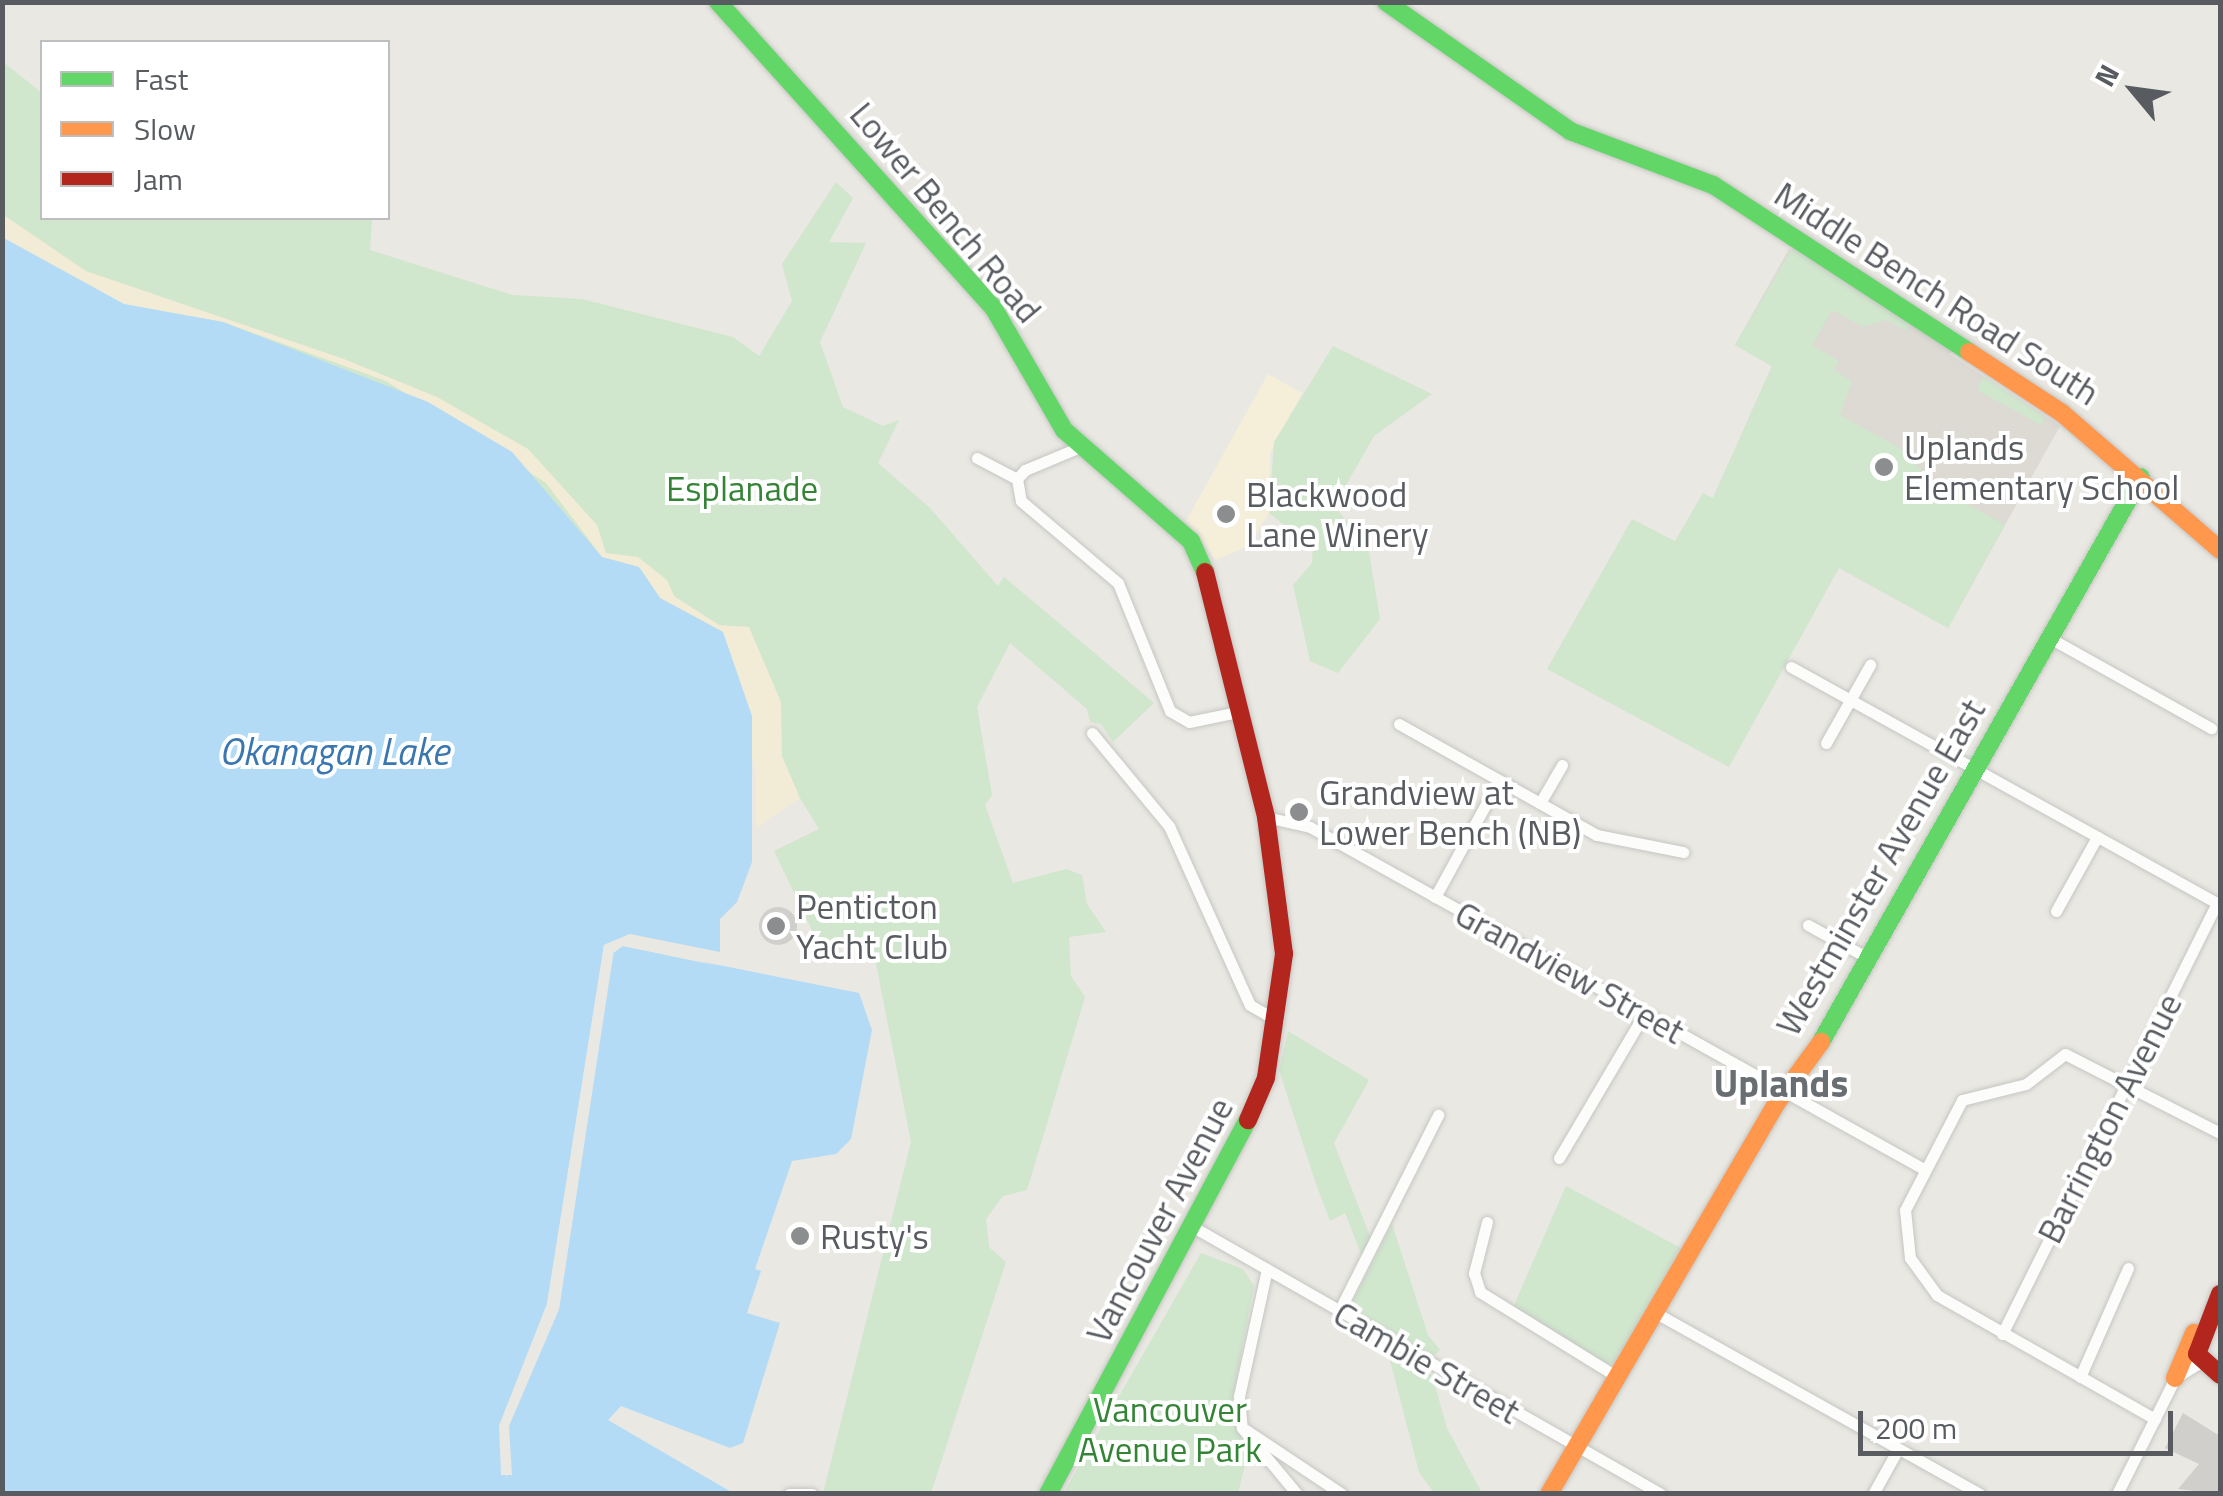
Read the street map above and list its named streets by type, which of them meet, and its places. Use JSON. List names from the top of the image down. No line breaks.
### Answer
{"streets":{"street":["Lower Bench Road","Middle Bench Road South","Westminster Avenue East","Grandview Street","Barrington Avenue","Vancouver Avenue","Cambie Street"]},"crossings":[["Lower Bench Road","Grandview Street"],["Lower Bench Road","Vancouver Avenue"],["Middle Bench Road South","Westminster Avenue East"],["Westminster Avenue East","Grandview Street"],["Westminster Avenue East","Cambie Street"],["Vancouver Avenue","Cambie Street"]],"districts":["Uplands"],"water":["Okanagan Lake"],"parks":["Esplanade","Vancouver Avenue Park"],"places":["Uplands Elementary School","Blackwood Lane Winery","Grandview at Lower Bench (NB)","Penticton Yacht Club","Rusty's"],"legend":["Fast","Slow","Jam"],"scale_bar":"200 m","north":"top left"}
